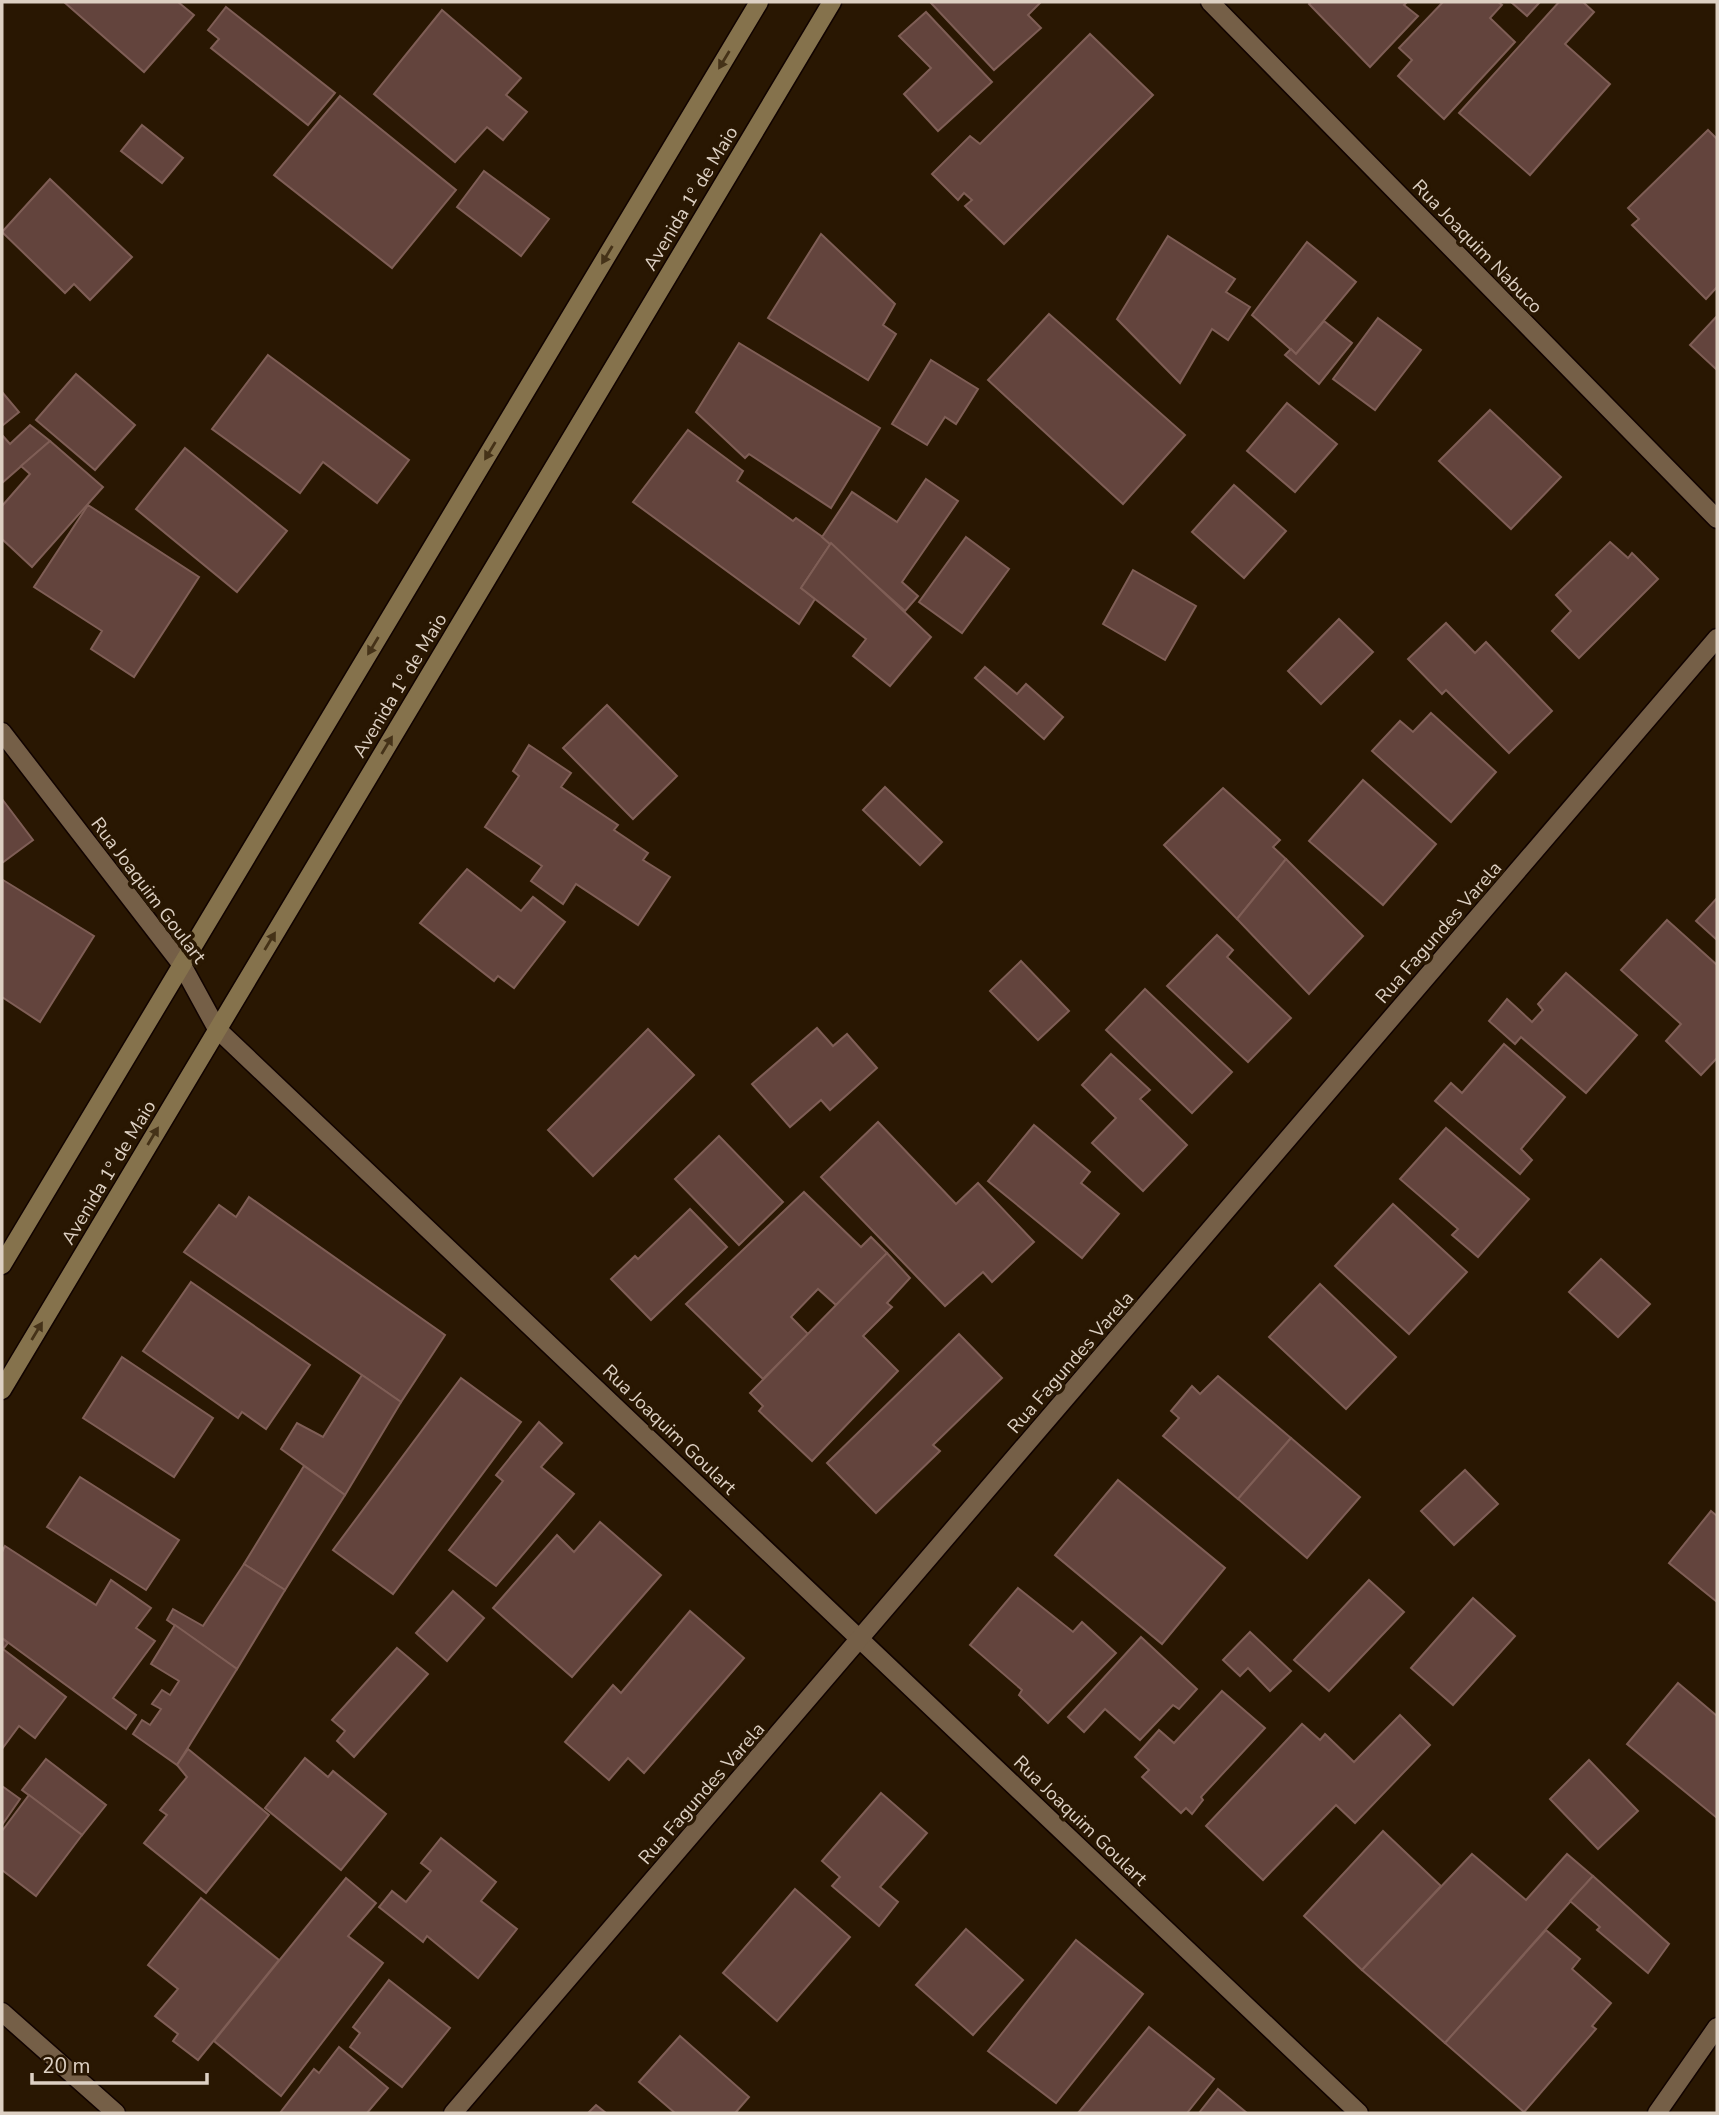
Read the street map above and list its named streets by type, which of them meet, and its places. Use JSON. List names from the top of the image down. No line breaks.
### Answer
{"streets":{"main road":["Avenida 1º de Maio"],"street":["Rua Joaquim Nabuco","Rua Joaquim Goulart","Rua Fagundes Varela"]},"crossings":[["Avenida 1º de Maio","Rua Joaquim Goulart"],["Rua Joaquim Goulart","Rua Fagundes Varela"]],"scale_bar":"20 m"}
